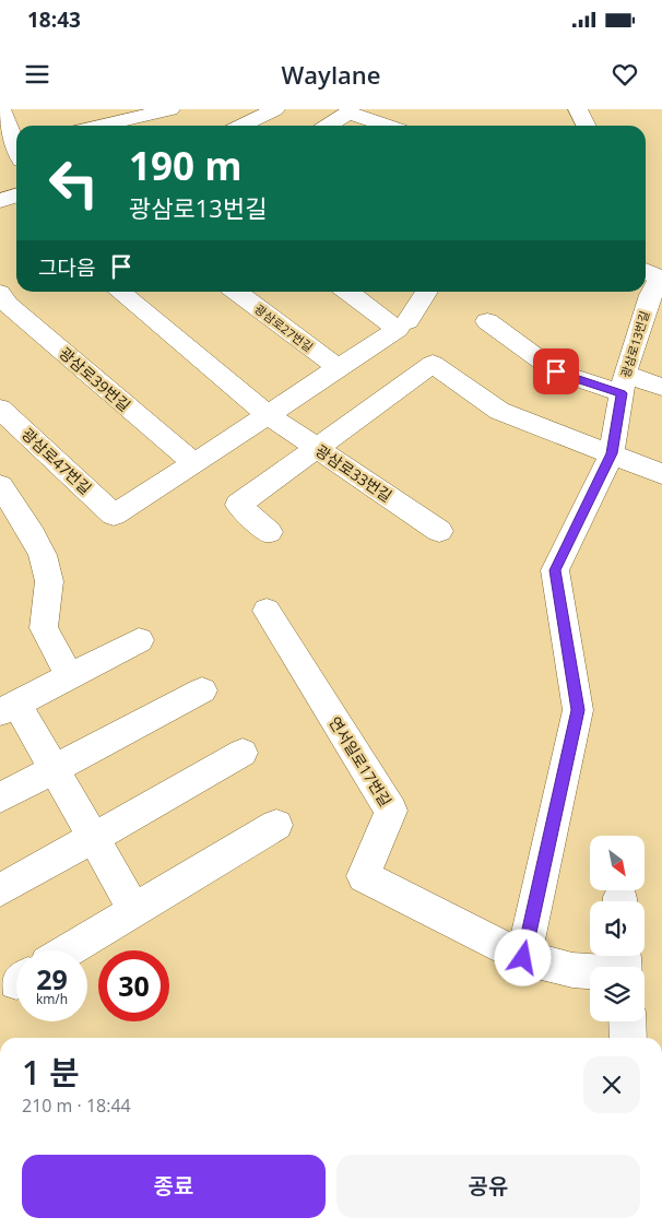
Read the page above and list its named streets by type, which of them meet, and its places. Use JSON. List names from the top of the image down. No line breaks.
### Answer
{"streets":{"street":["광삼로27번길","광삼로13번길","광삼로39번길","광삼로47번길","광삼로33번길","연서일로17번길"]},"crossings":[["광삼로13번길","연서일로17번길"],["광삼로39번길","광삼로47번길"]],"north":"bottom right","page":{"status":"18:43","header":"Waylane","turn":["190 m","광삼로13번길"],"then":"그다음","speed":"29 km/h","limit":"30","heading":["1 분","210 m · 18:44"],"buttons":["종료","공유"]}}
